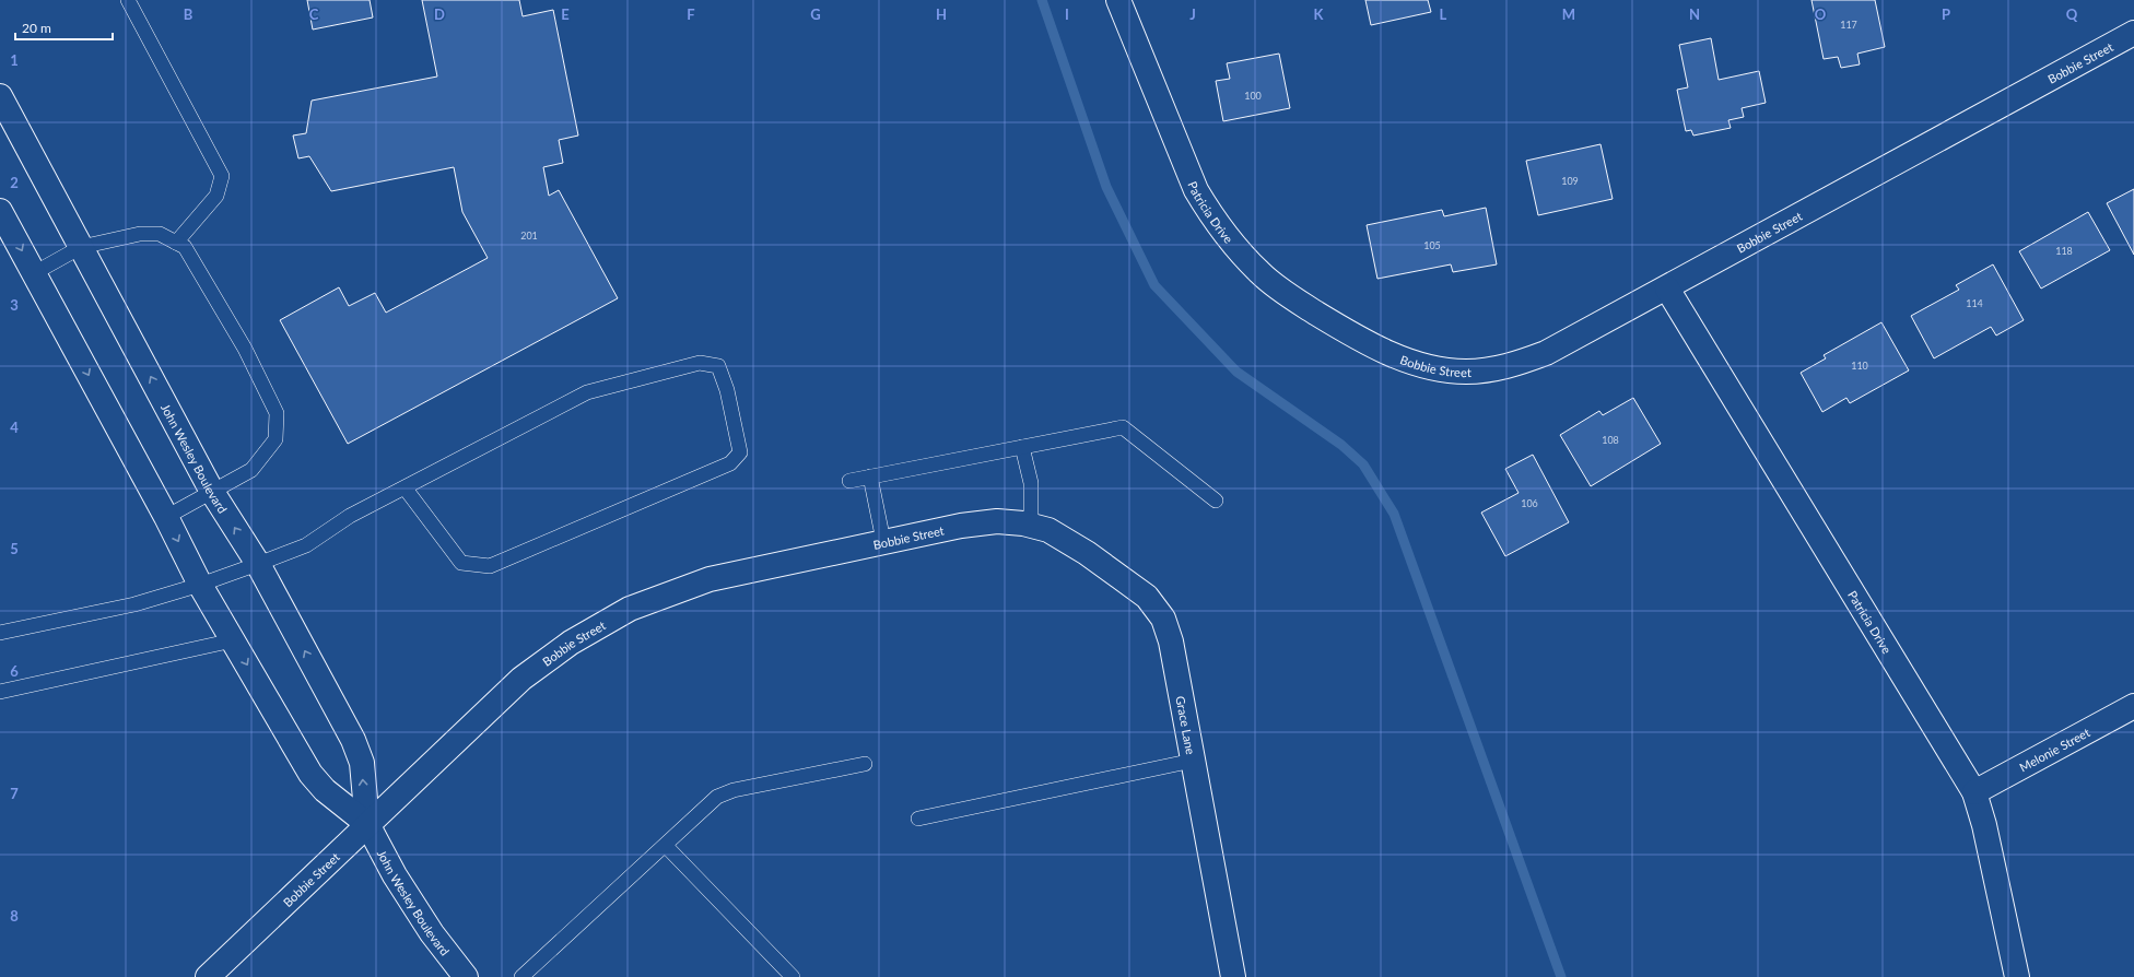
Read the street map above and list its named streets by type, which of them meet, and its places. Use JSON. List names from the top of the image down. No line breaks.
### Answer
{"streets":{"street":["Bobbie Street","Patricia Drive","John Wesley Boulevard","Grace Lane","Melonie Street"]},"crossings":[["Bobbie Street","Patricia Drive"],["Bobbie Street","John Wesley Boulevard"],["Bobbie Street","Grace Lane"],["Patricia Drive","Melonie Street"]],"house_numbers":["117","100","109","201","105","118","114","110","108","106"],"scale_bar":"20 m","grid":{"columns":["B","C","D","E","F","G","H","I","J","K","L","M","N","O","P","Q"],"rows":["1","2","3","4","5","6","7","8"]}}
